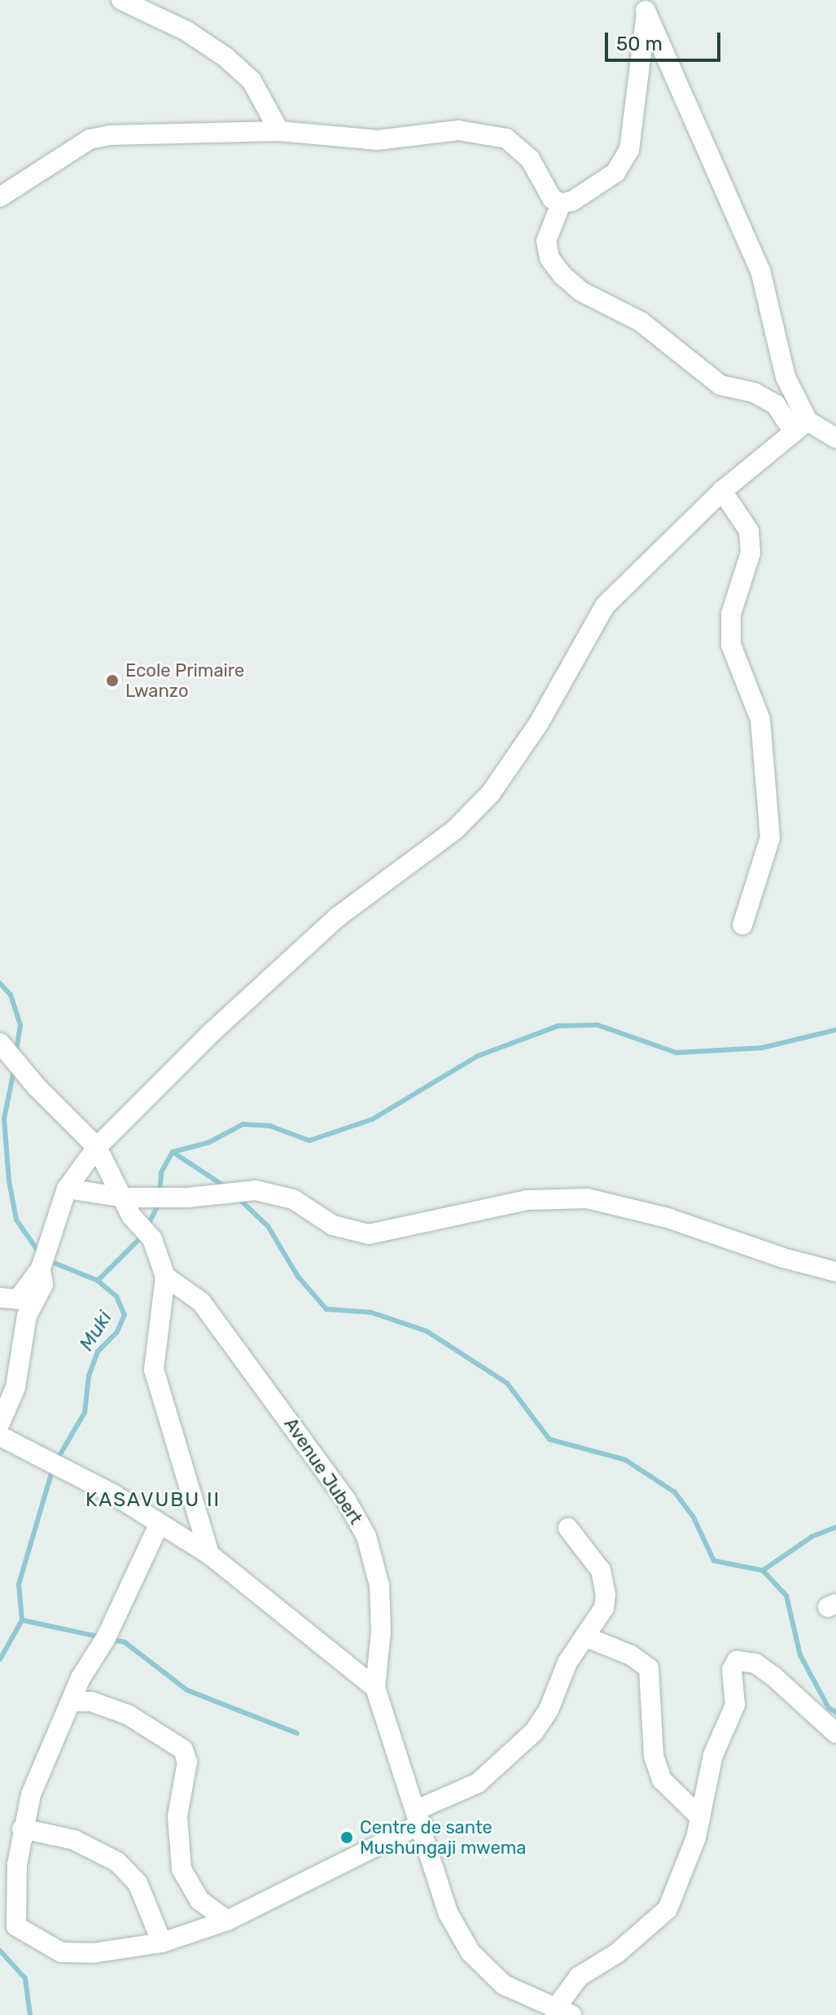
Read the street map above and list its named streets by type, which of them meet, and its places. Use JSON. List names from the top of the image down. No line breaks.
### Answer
{"streets":{"street":["Avenue Jubert"]},"districts":["KASAVUBU II"],"water":["Muki"],"places":["Ecole Primaire Lwanzo","Centre de sante Mushungaji mwema"],"scale_bar":"50 m"}
